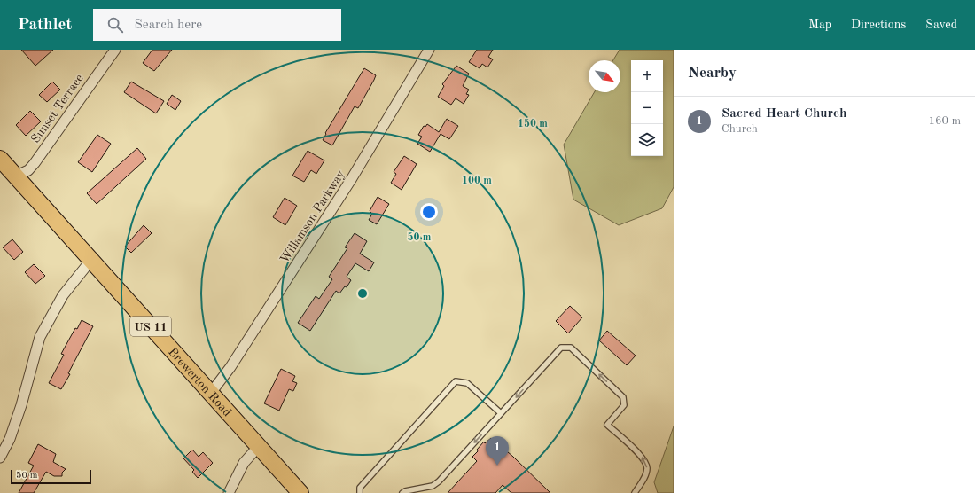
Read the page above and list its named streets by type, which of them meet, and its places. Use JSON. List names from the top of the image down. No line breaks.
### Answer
{"streets":{"main road":["US 11","Brewerton Road"],"street":["Sunset Terrace","Willamson Parkway"]},"crossings":[["Sunset Terrace","Brewerton Road"],["Willamson Parkway","Brewerton Road"]],"scale_bar":"50 m","north":"bottom right","page":{"header":"Pathlet","search":"Search here","nav":["Map","Directions","Saved"],"heading":"Nearby","map_buttons":["+","−"],"list":[{"mark":"1","name":"Sacred Heart Church","note":"Church","value":"160 m"}],"pins":"1","scale":"50 m"},"rings":["150 m","100 m","50 m"]}
